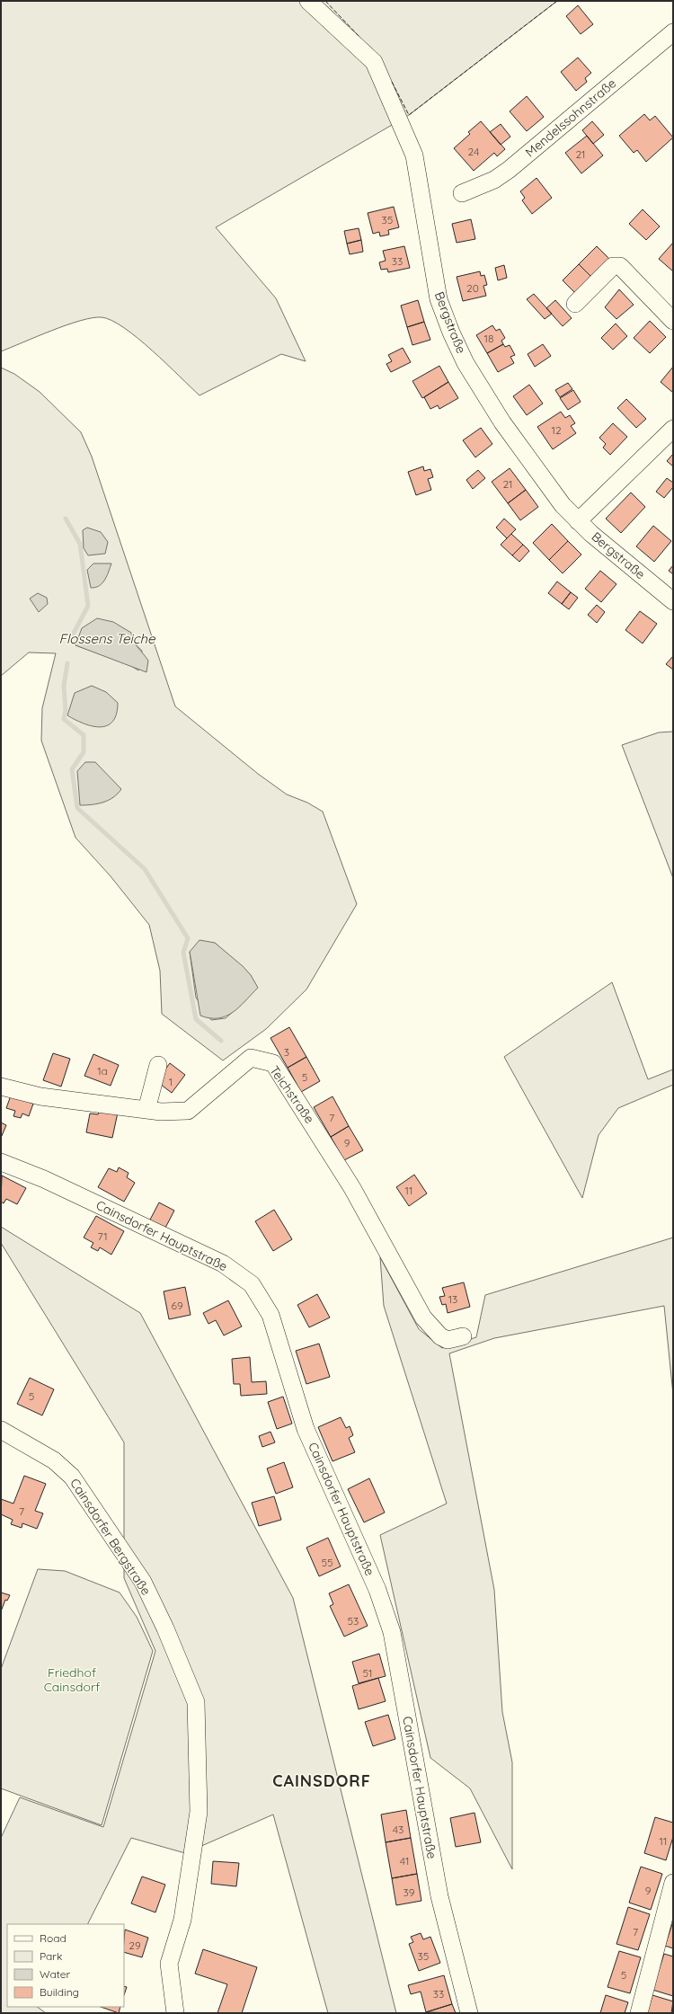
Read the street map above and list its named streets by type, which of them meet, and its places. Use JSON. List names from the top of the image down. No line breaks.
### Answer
{"streets":{"street":["Mendelssohnstraße","Bergstraße","Teichstraße","Cainsdorfer Hauptstraße","Cainsdorfer Bergstraße"]},"districts":["CAINSDORF"],"water":["Flossens Teiche"],"parks":["Friedhof Cainsdorf"],"house_numbers":["24","21","35","33","20","18","12","21","3","1a","5","1","7","9","11","71","13","69","5","7","55","53","51","43","11","41","9","39","7","29","35","5","33"],"legend":["Road","Park","Water","Building"]}
